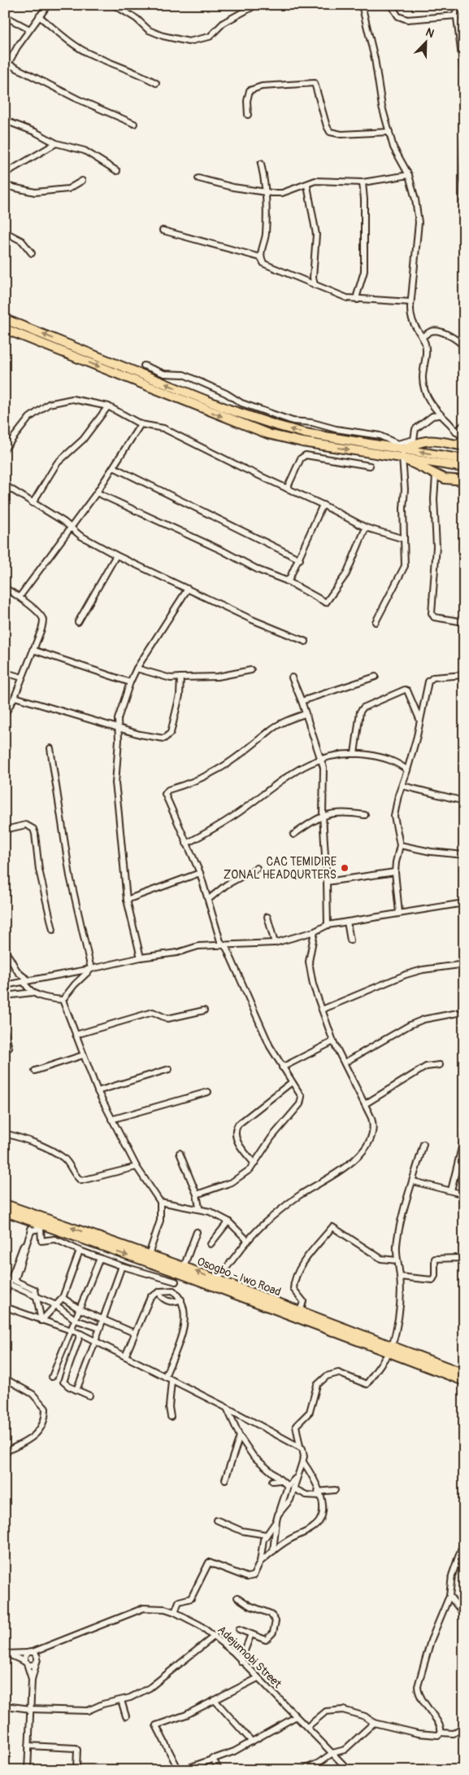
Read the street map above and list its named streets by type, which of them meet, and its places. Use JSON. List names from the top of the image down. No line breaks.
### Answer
{"streets":{"main road":["Osogbo - Iwo Road"],"street":["Adejumobi Street"]},"places":["CAC TEMIDIRE ZONAL HEADQURTERS"],"north":"top right"}
